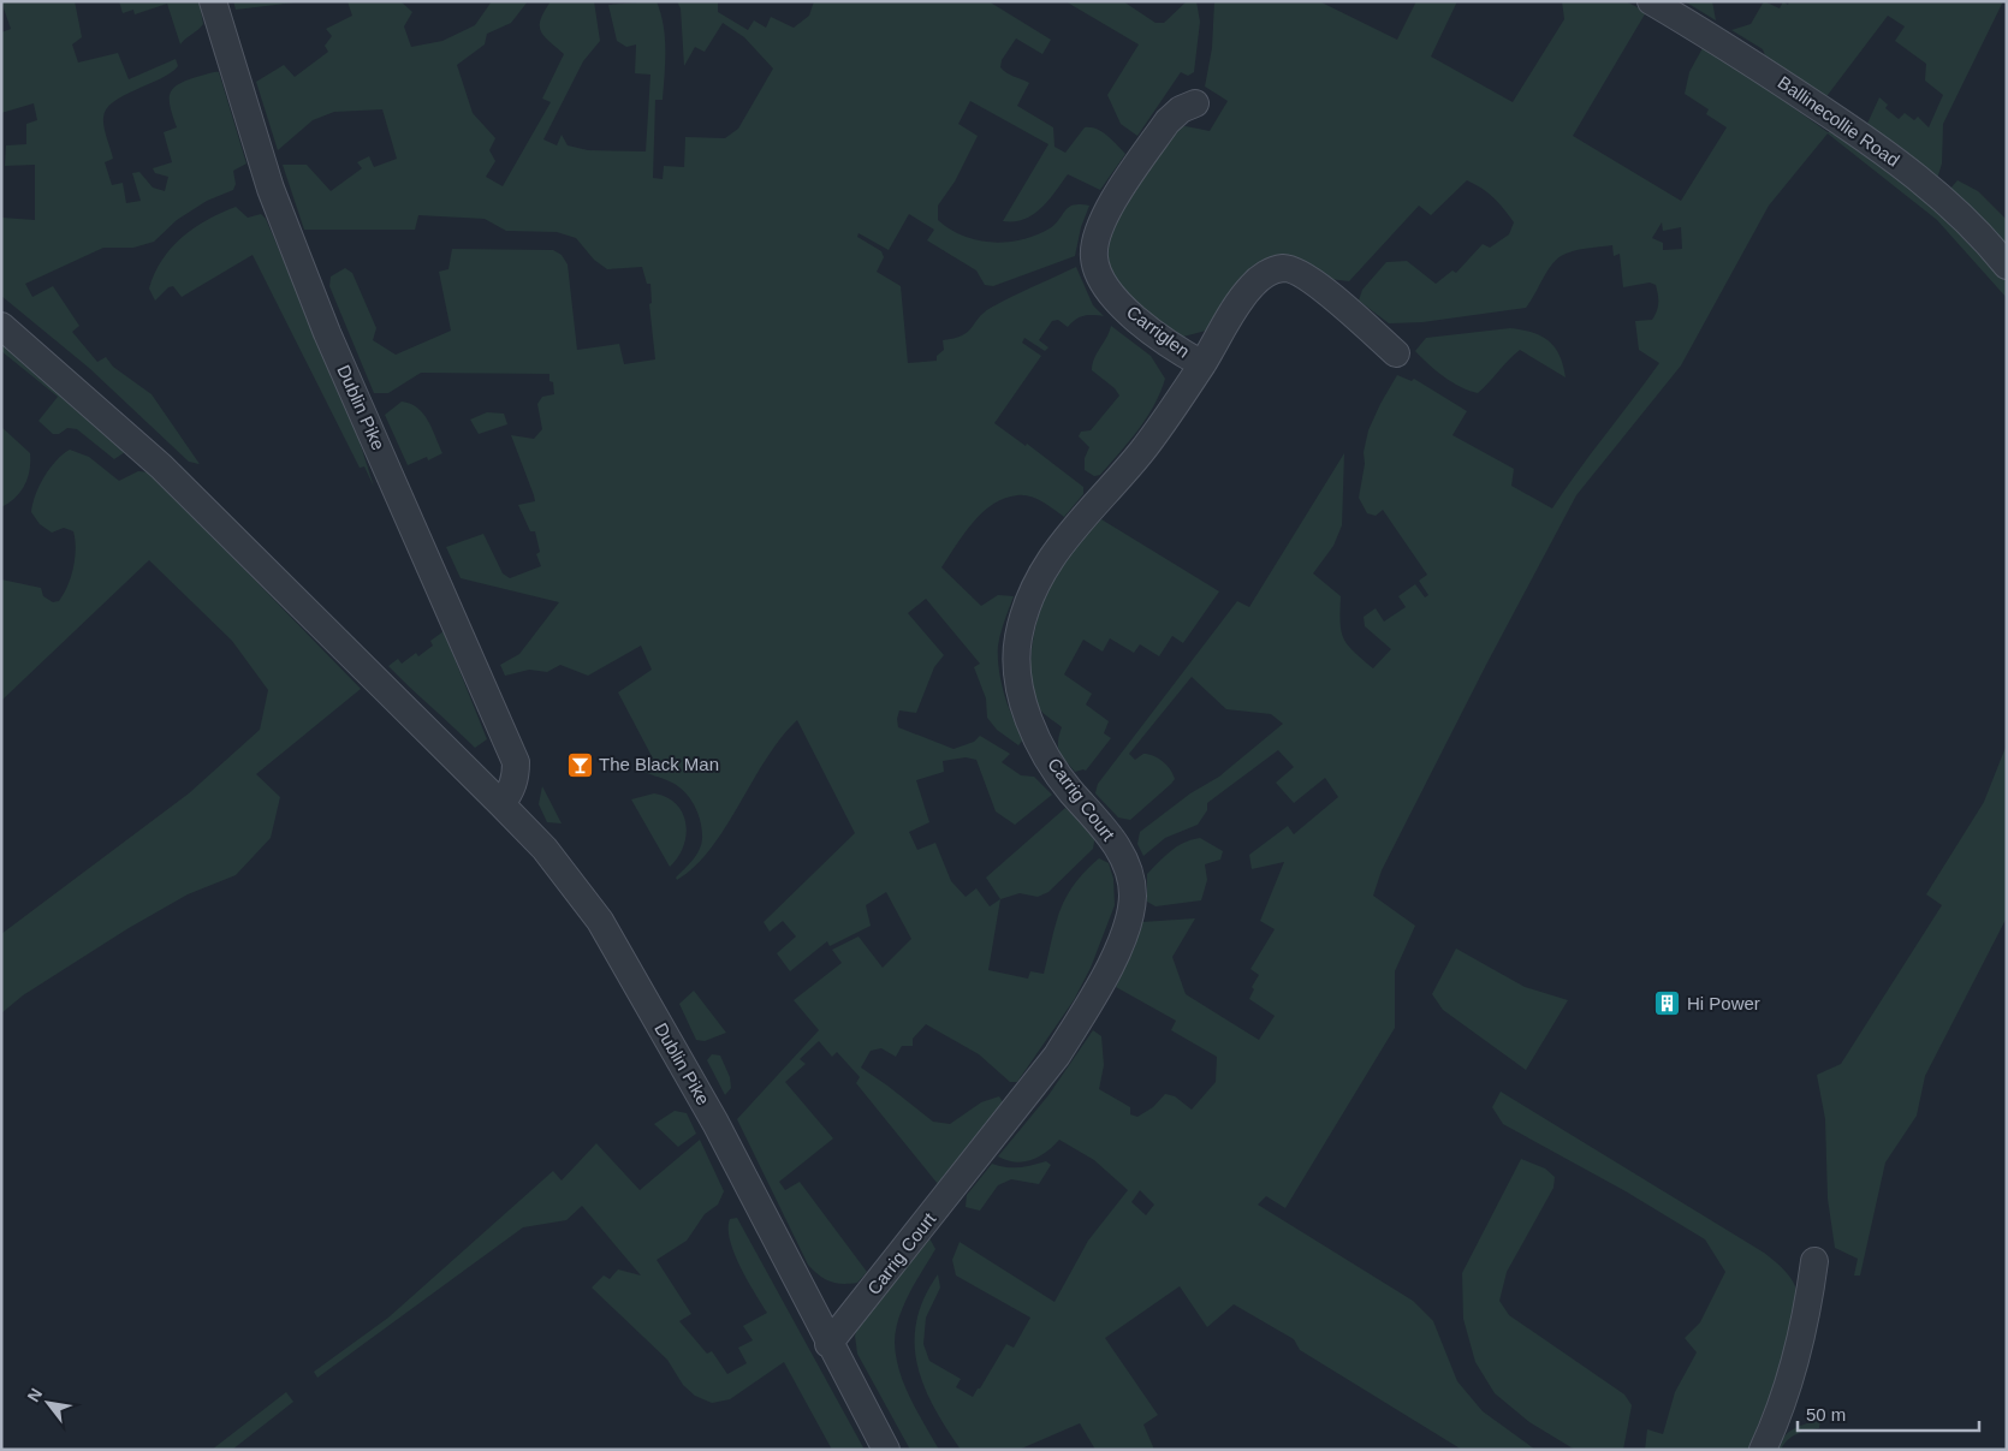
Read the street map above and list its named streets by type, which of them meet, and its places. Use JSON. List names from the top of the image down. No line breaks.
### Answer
{"streets":{"street":["Ballinecollie Road","Carriglen","Dublin Pike","Carrig Court"]},"crossings":[["Carriglen","Carrig Court"],["Dublin Pike","Carrig Court"]],"places":{"bar":["The Black Man"],"building":["Hi Power"]},"scale_bar":"50 m","north":"top left"}
